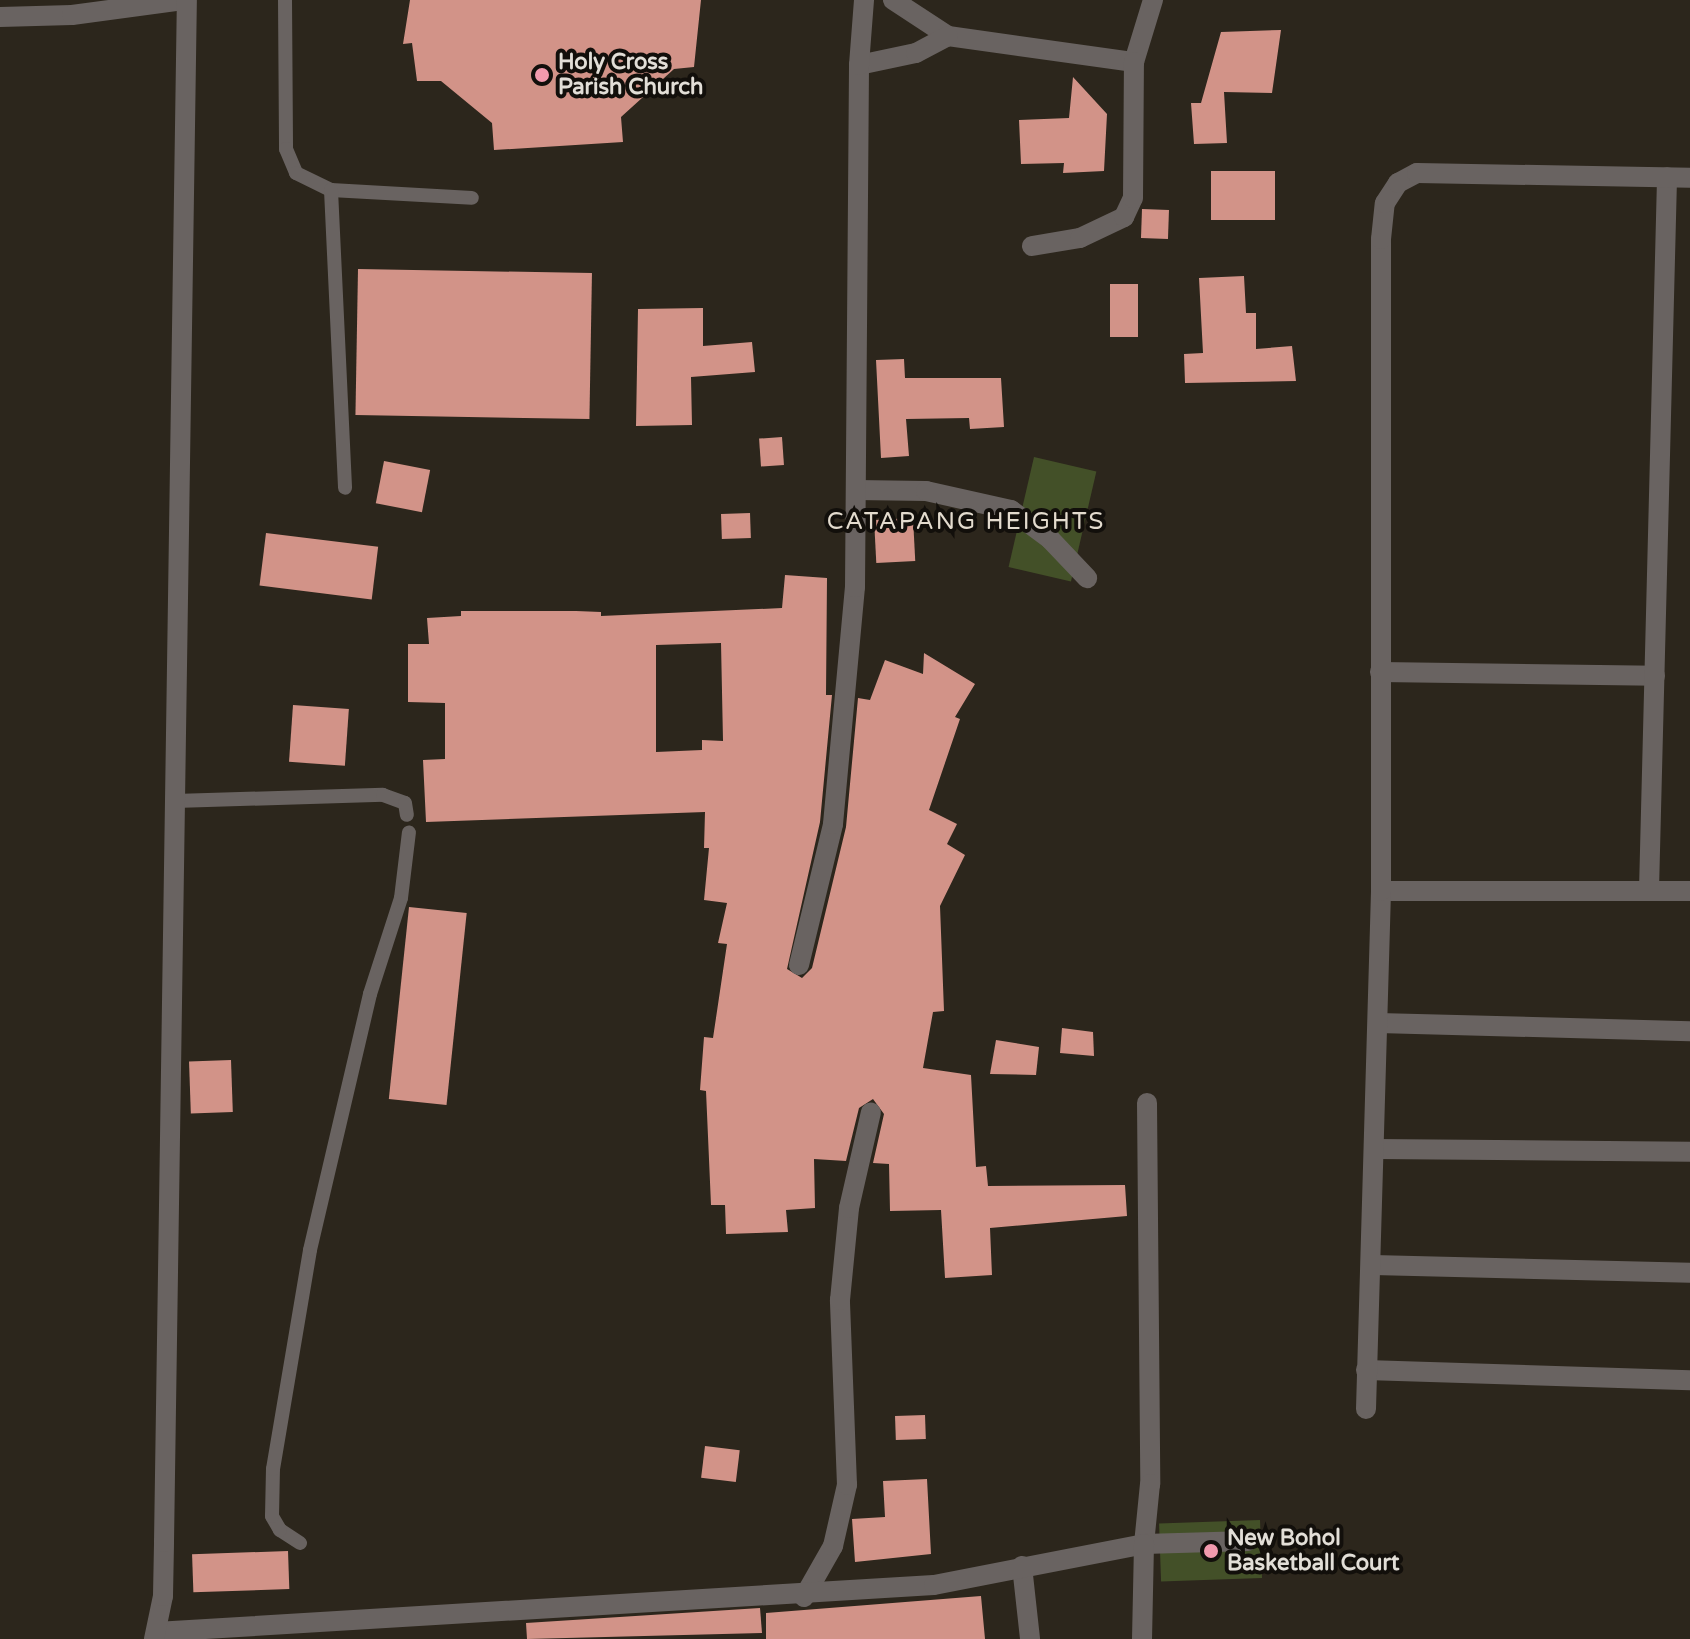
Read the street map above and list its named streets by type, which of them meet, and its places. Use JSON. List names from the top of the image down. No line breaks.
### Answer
{"districts":["CATAPANG HEIGHTS"],"places":["Holy Cross Parish Church","New Bohol Basketball Court"]}
